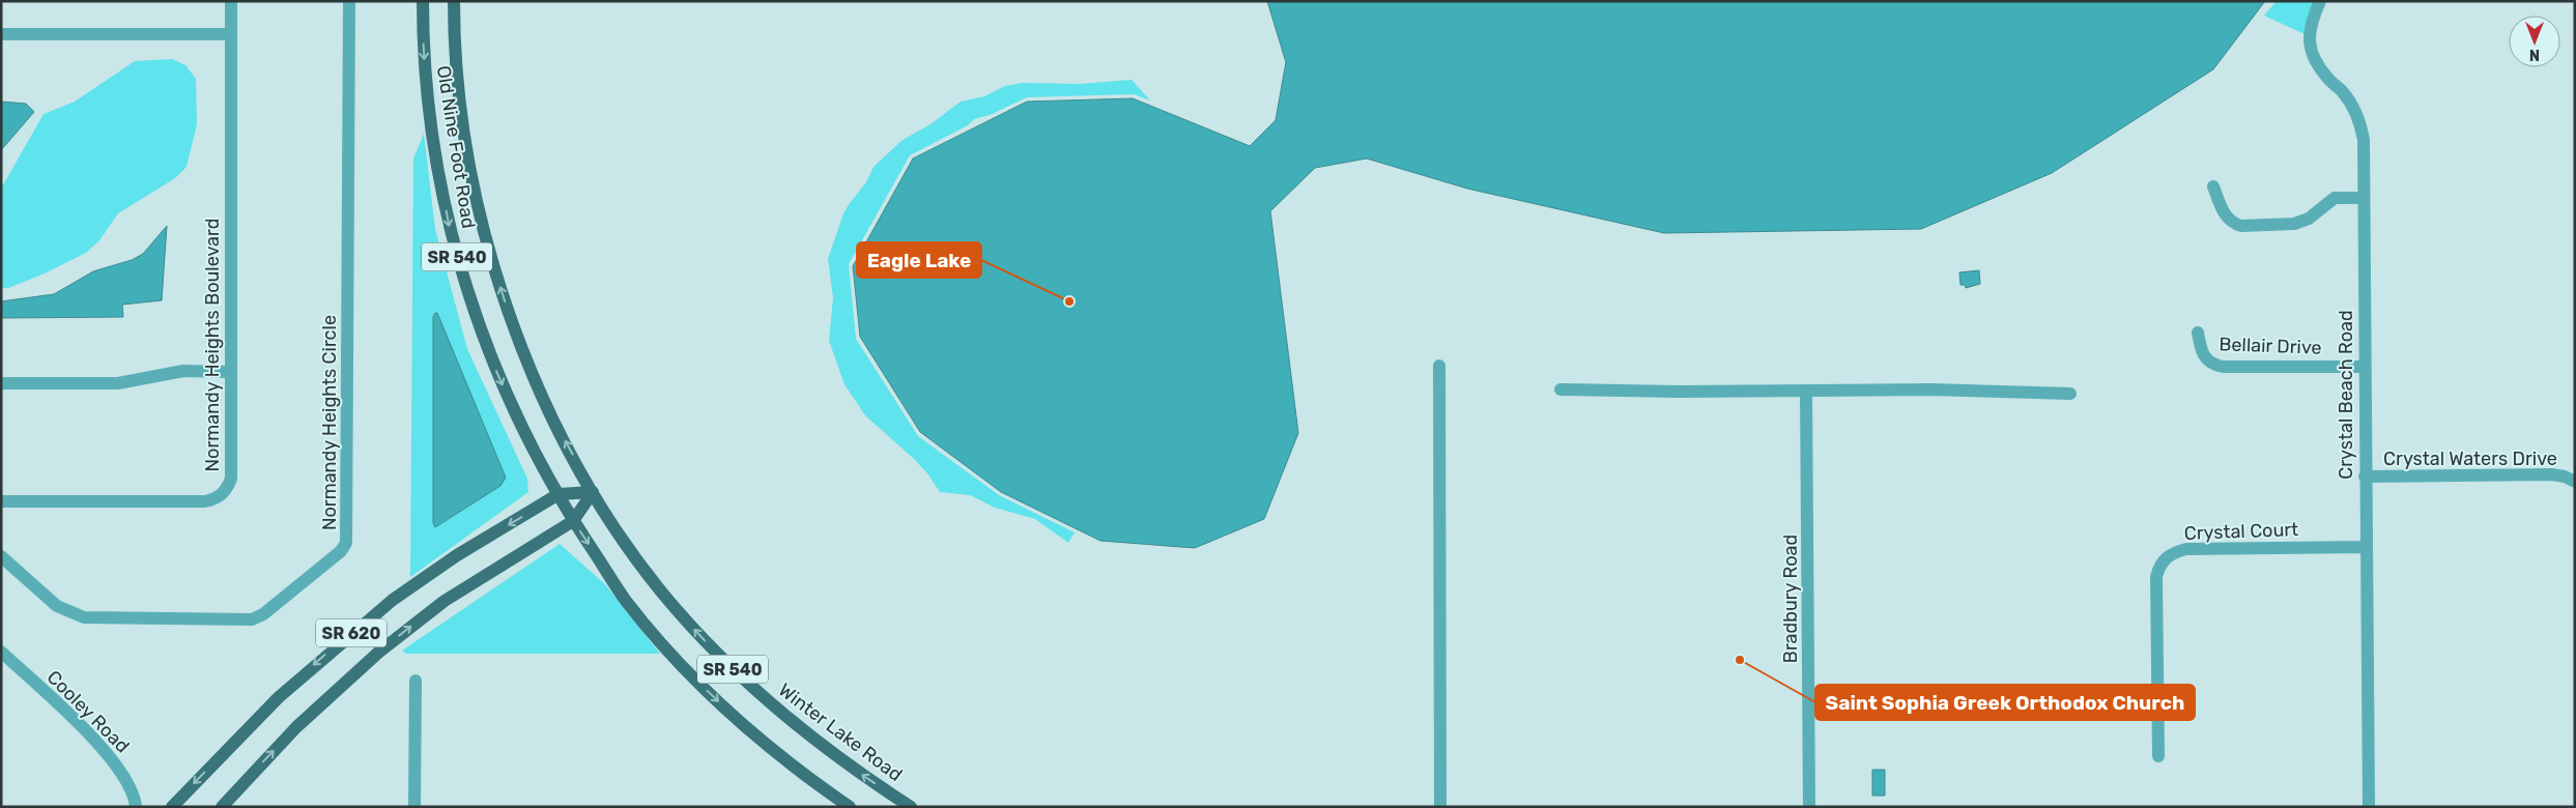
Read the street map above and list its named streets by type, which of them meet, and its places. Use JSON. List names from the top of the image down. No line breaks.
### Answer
{"streets":{"main road":["Old Nine Foot Road","SR 540","SR 620","Winter Lake Road"],"street":["Normandy Heights Boulevard","Bellair Drive","Crystal Beach Road","Normandy Heights Circle","Crystal Waters Drive","Crystal Court","Bradbury Road","Cooley Road"]},"crossings":[["Old Nine Foot Road","SR 540"],["Old Nine Foot Road","SR 620"],["Old Nine Foot Road","Winter Lake Road"],["SR 540","SR 620"],["Bellair Drive","Crystal Beach Road"],["Crystal Beach Road","Crystal Waters Drive"],["Crystal Beach Road","Crystal Court"],["SR 620","Winter Lake Road"]],"places":["Eagle Lake","Saint Sophia Greek Orthodox Church"],"north":"bottom"}
